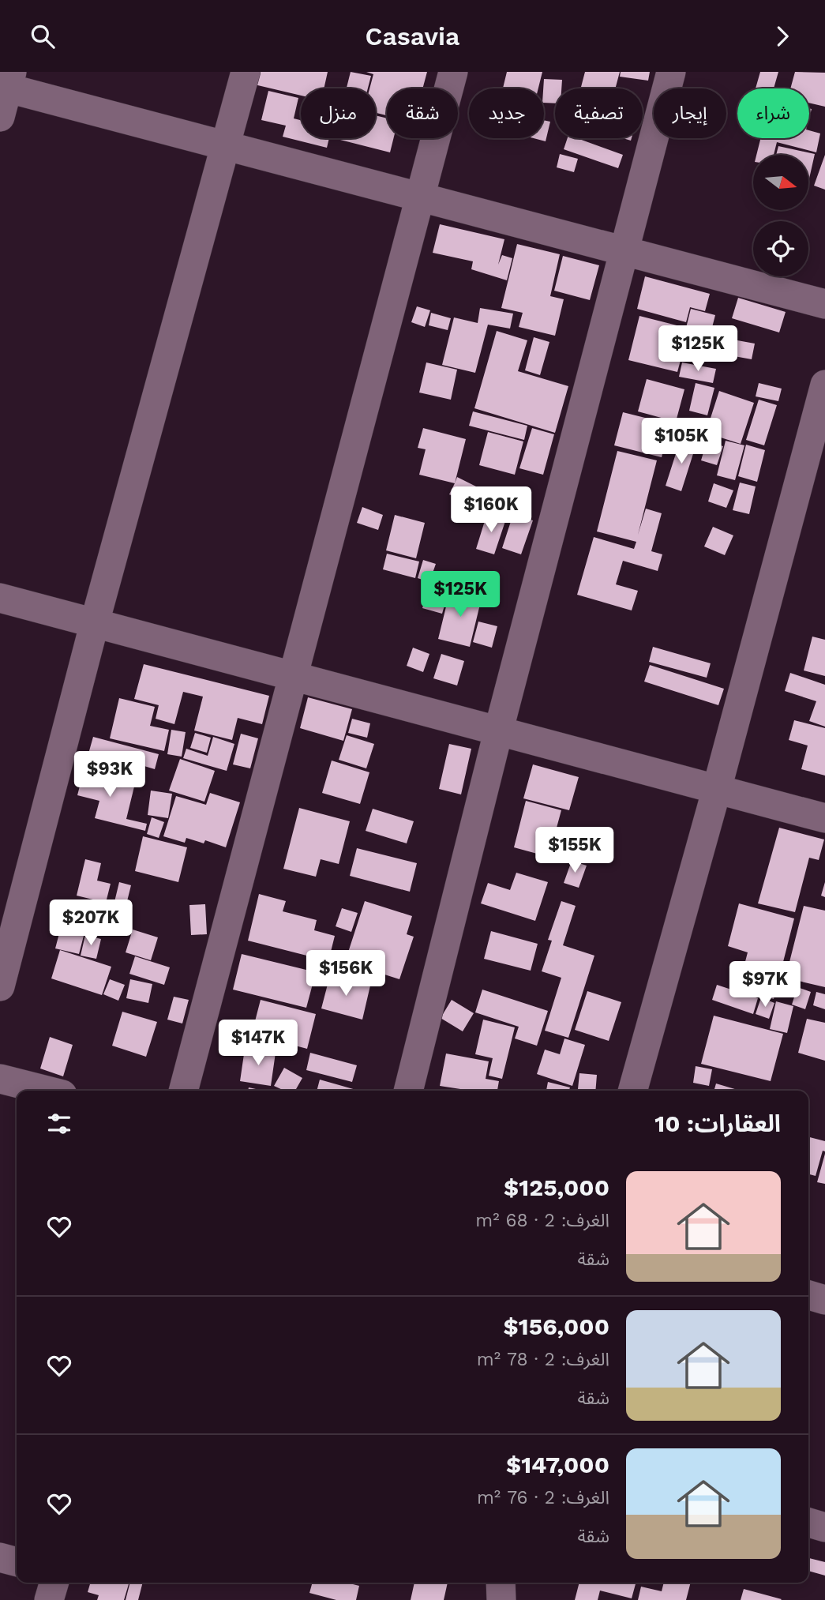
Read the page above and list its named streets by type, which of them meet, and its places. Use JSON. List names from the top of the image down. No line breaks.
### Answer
{"north":"right","page":{"header":"Casavia","chip":["شراء","إيجار","تصفية","جديد","شقة","منزل"],"price":["$125K","$105K","$160K","$125K","$93K","$155K","$207K","$156K","$97K","$147K"],"heading":"العقارات: 10","list":[{"name":"$125,000","note":"الغرف: 2 · 68 m² · شقة"},{"name":"$156,000","note":"الغرف: 2 · 78 m² · شقة"},{"name":"$147,000","note":"الغرف: 2 · 76 m² · شقة"}]}}
